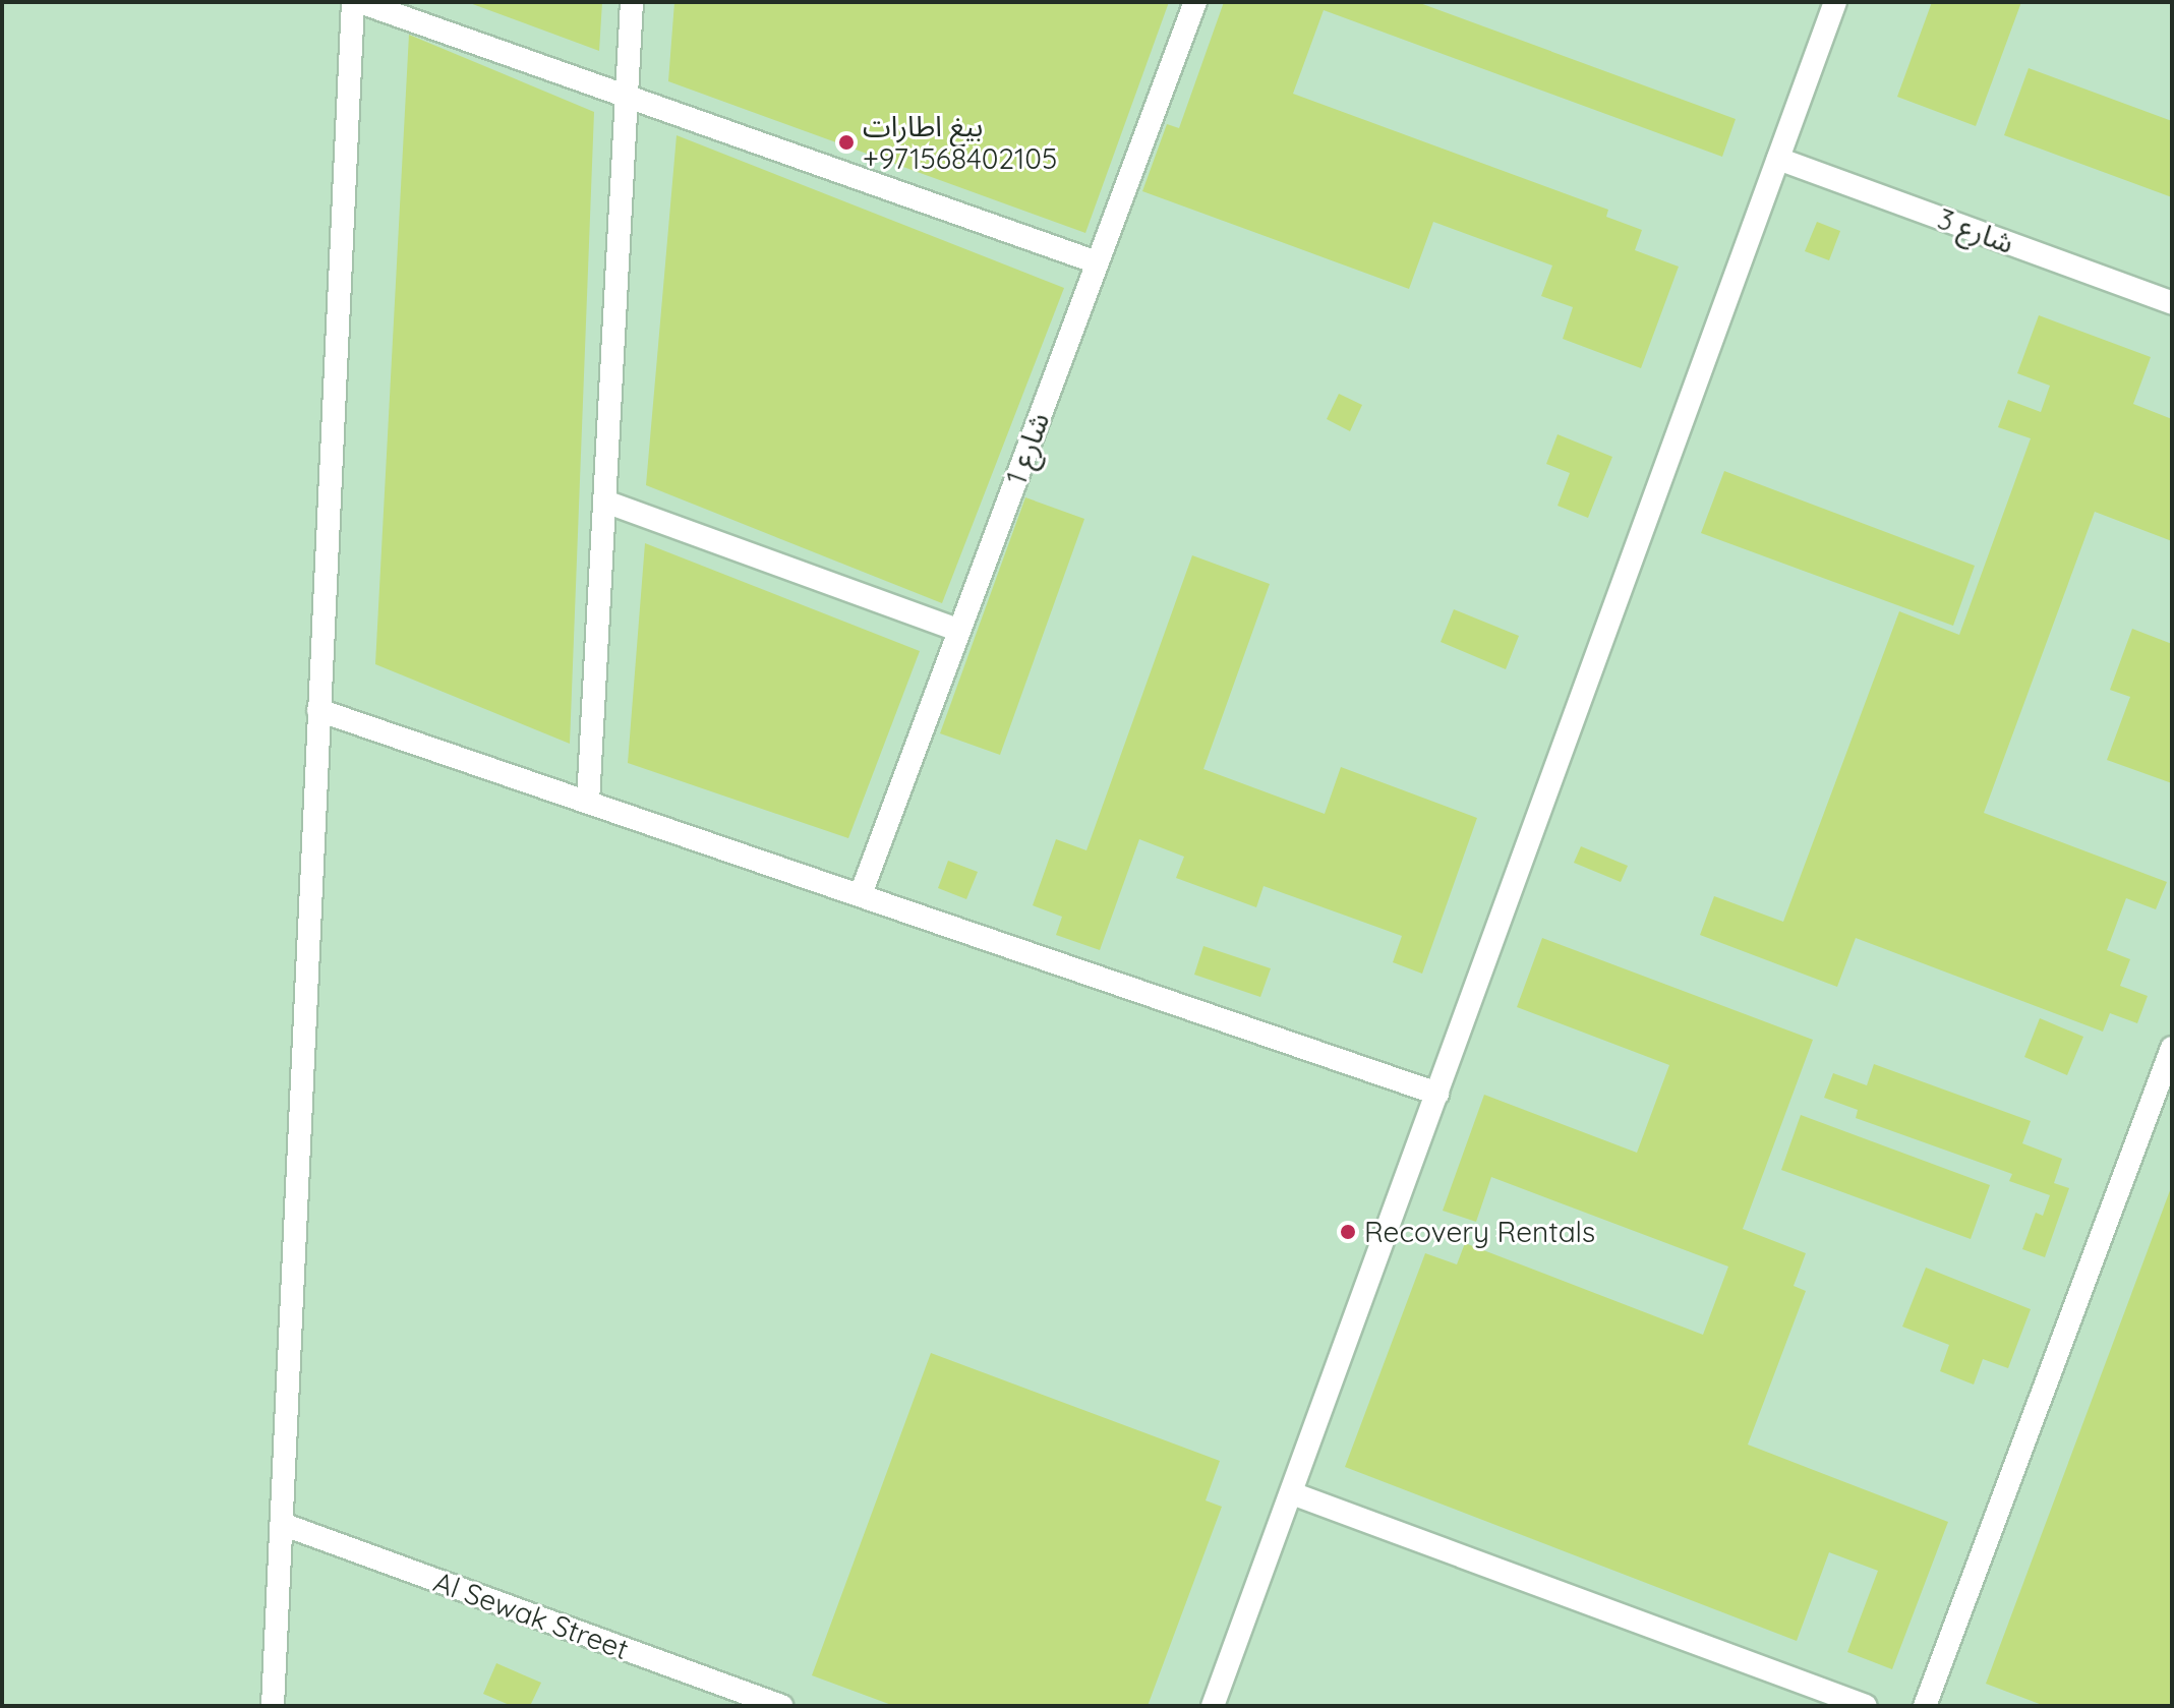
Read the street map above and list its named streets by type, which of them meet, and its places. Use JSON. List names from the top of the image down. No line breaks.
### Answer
{"streets":{"lane":["شارع 3","شارع 1","Al Sewak Street"]},"places":["بيغ اطارات +971568402105","Recovery Rentals"]}
